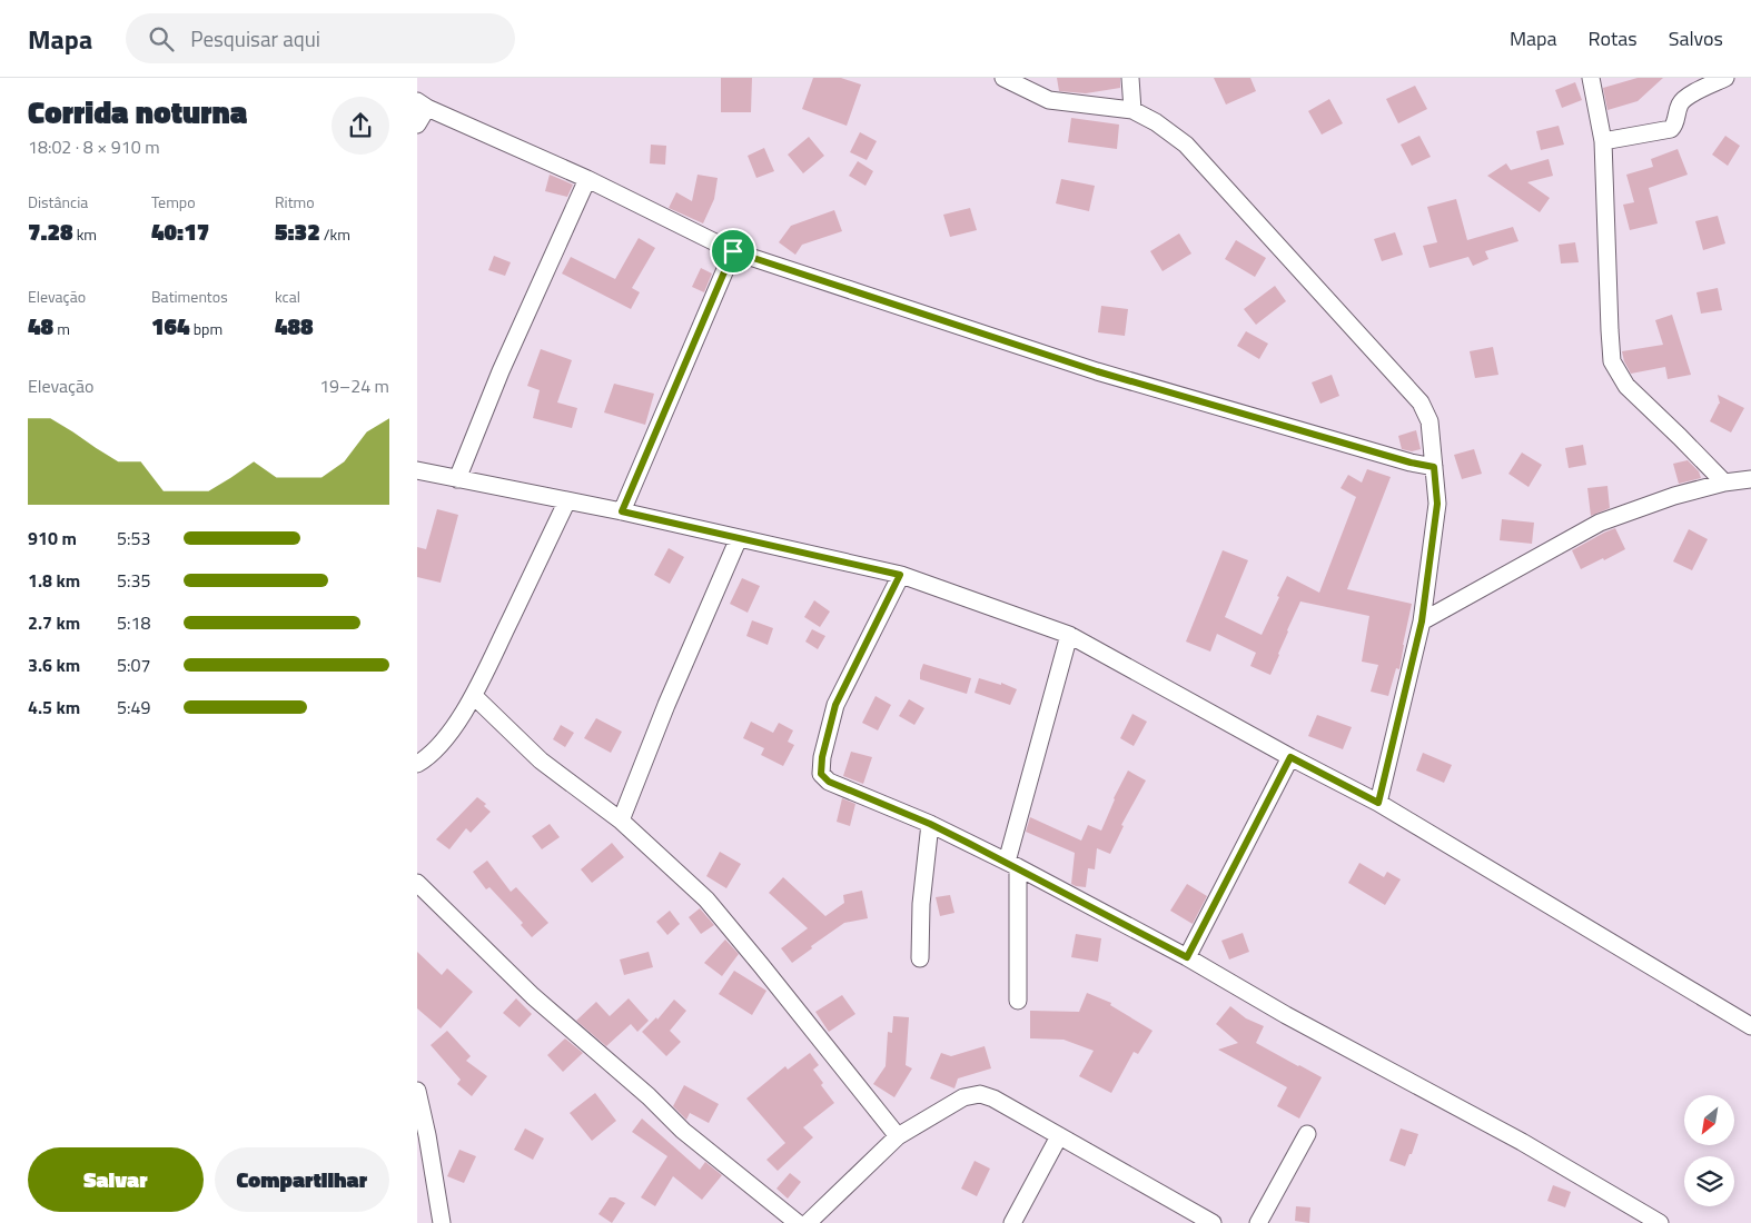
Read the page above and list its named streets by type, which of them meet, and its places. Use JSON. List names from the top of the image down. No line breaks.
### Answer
{"north":"bottom left","page":{"header":"Mapa","search":"Pesquisar aqui","nav":["Mapa","Rotas","Salvos"],"heading":["Corrida noturna","18:02 · 8 × 910 m"],"stats":[["Distância","7.28 km"],["Tempo","40:17"],["Ritmo","5:32 /km"],["Elevação","48 m"],["Batimentos","164 bpm"],["kcal","488"]],"chart":["Elevação","19–24 m"],"list":[{"name":"910 m","note":"5:53"},{"name":"1.8 km","note":"5:35"},{"name":"2.7 km","note":"5:18"},{"name":"3.6 km","note":"5:07"},{"name":"4.5 km","note":"5:49"}],"buttons":["Salvar","Compartilhar"]}}
